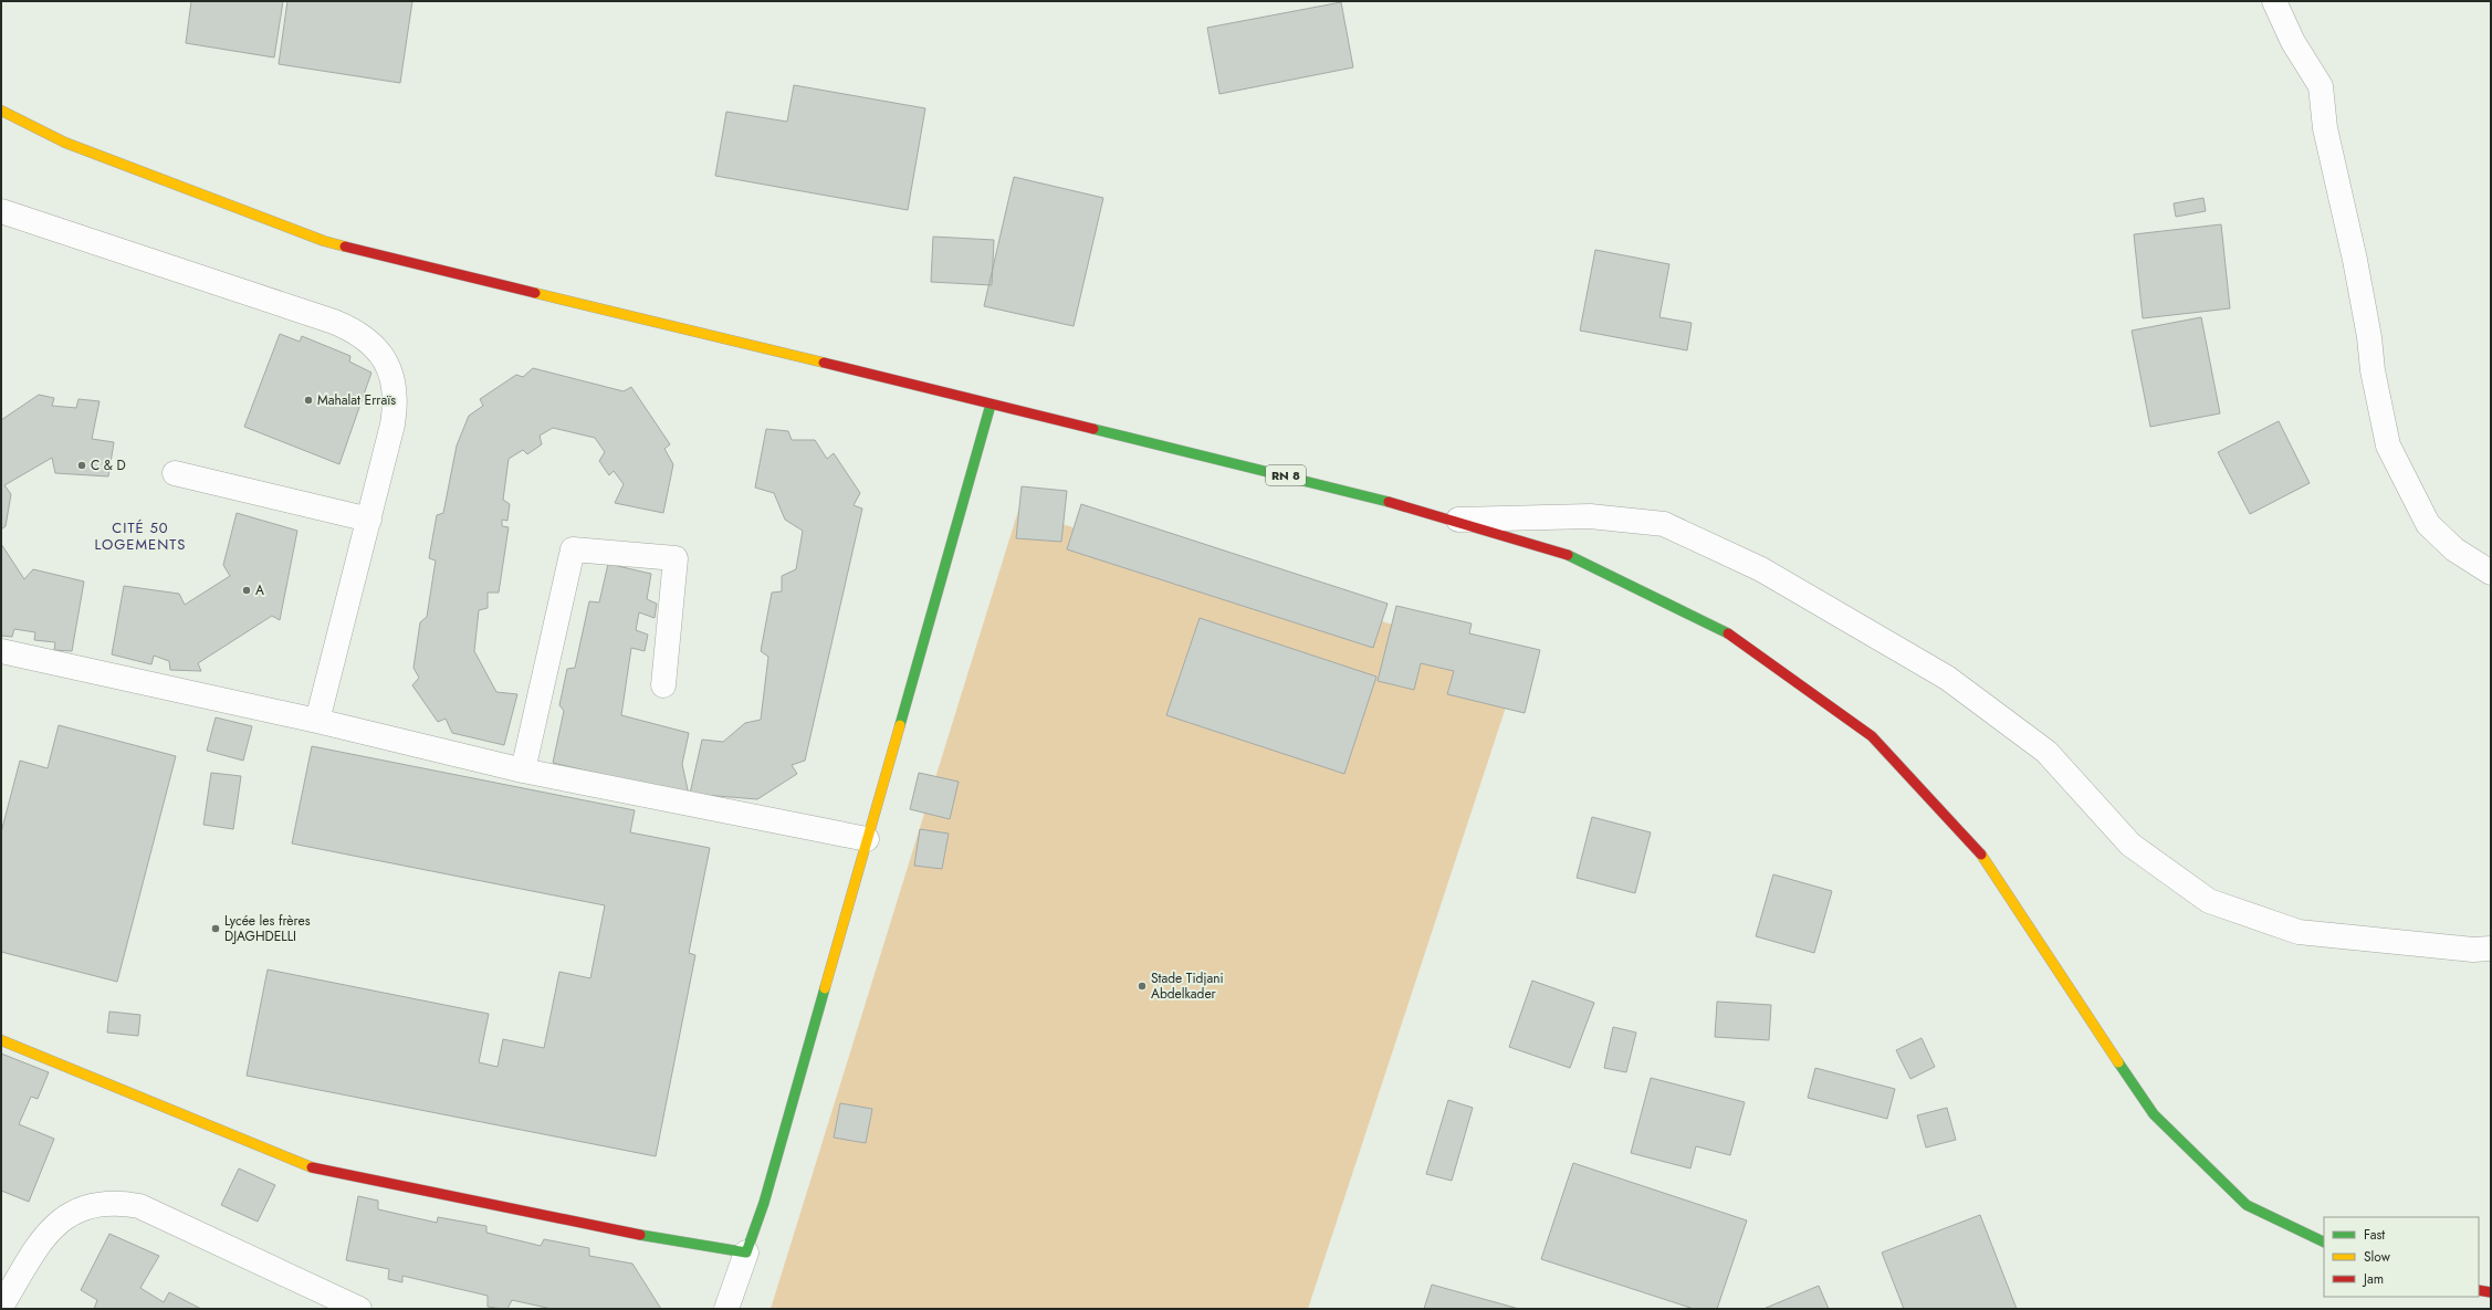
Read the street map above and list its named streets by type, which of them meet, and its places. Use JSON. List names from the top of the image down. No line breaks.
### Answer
{"streets":{"main road":["RN 8"]},"districts":["CITÉ 50 LOGEMENTS"],"places":["Mahalat Erraïs","C & D","A","Lycée les frères DJAGHDELLI","Stade Tidjani Abdelkader"],"legend":["Fast","Slow","Jam"]}
